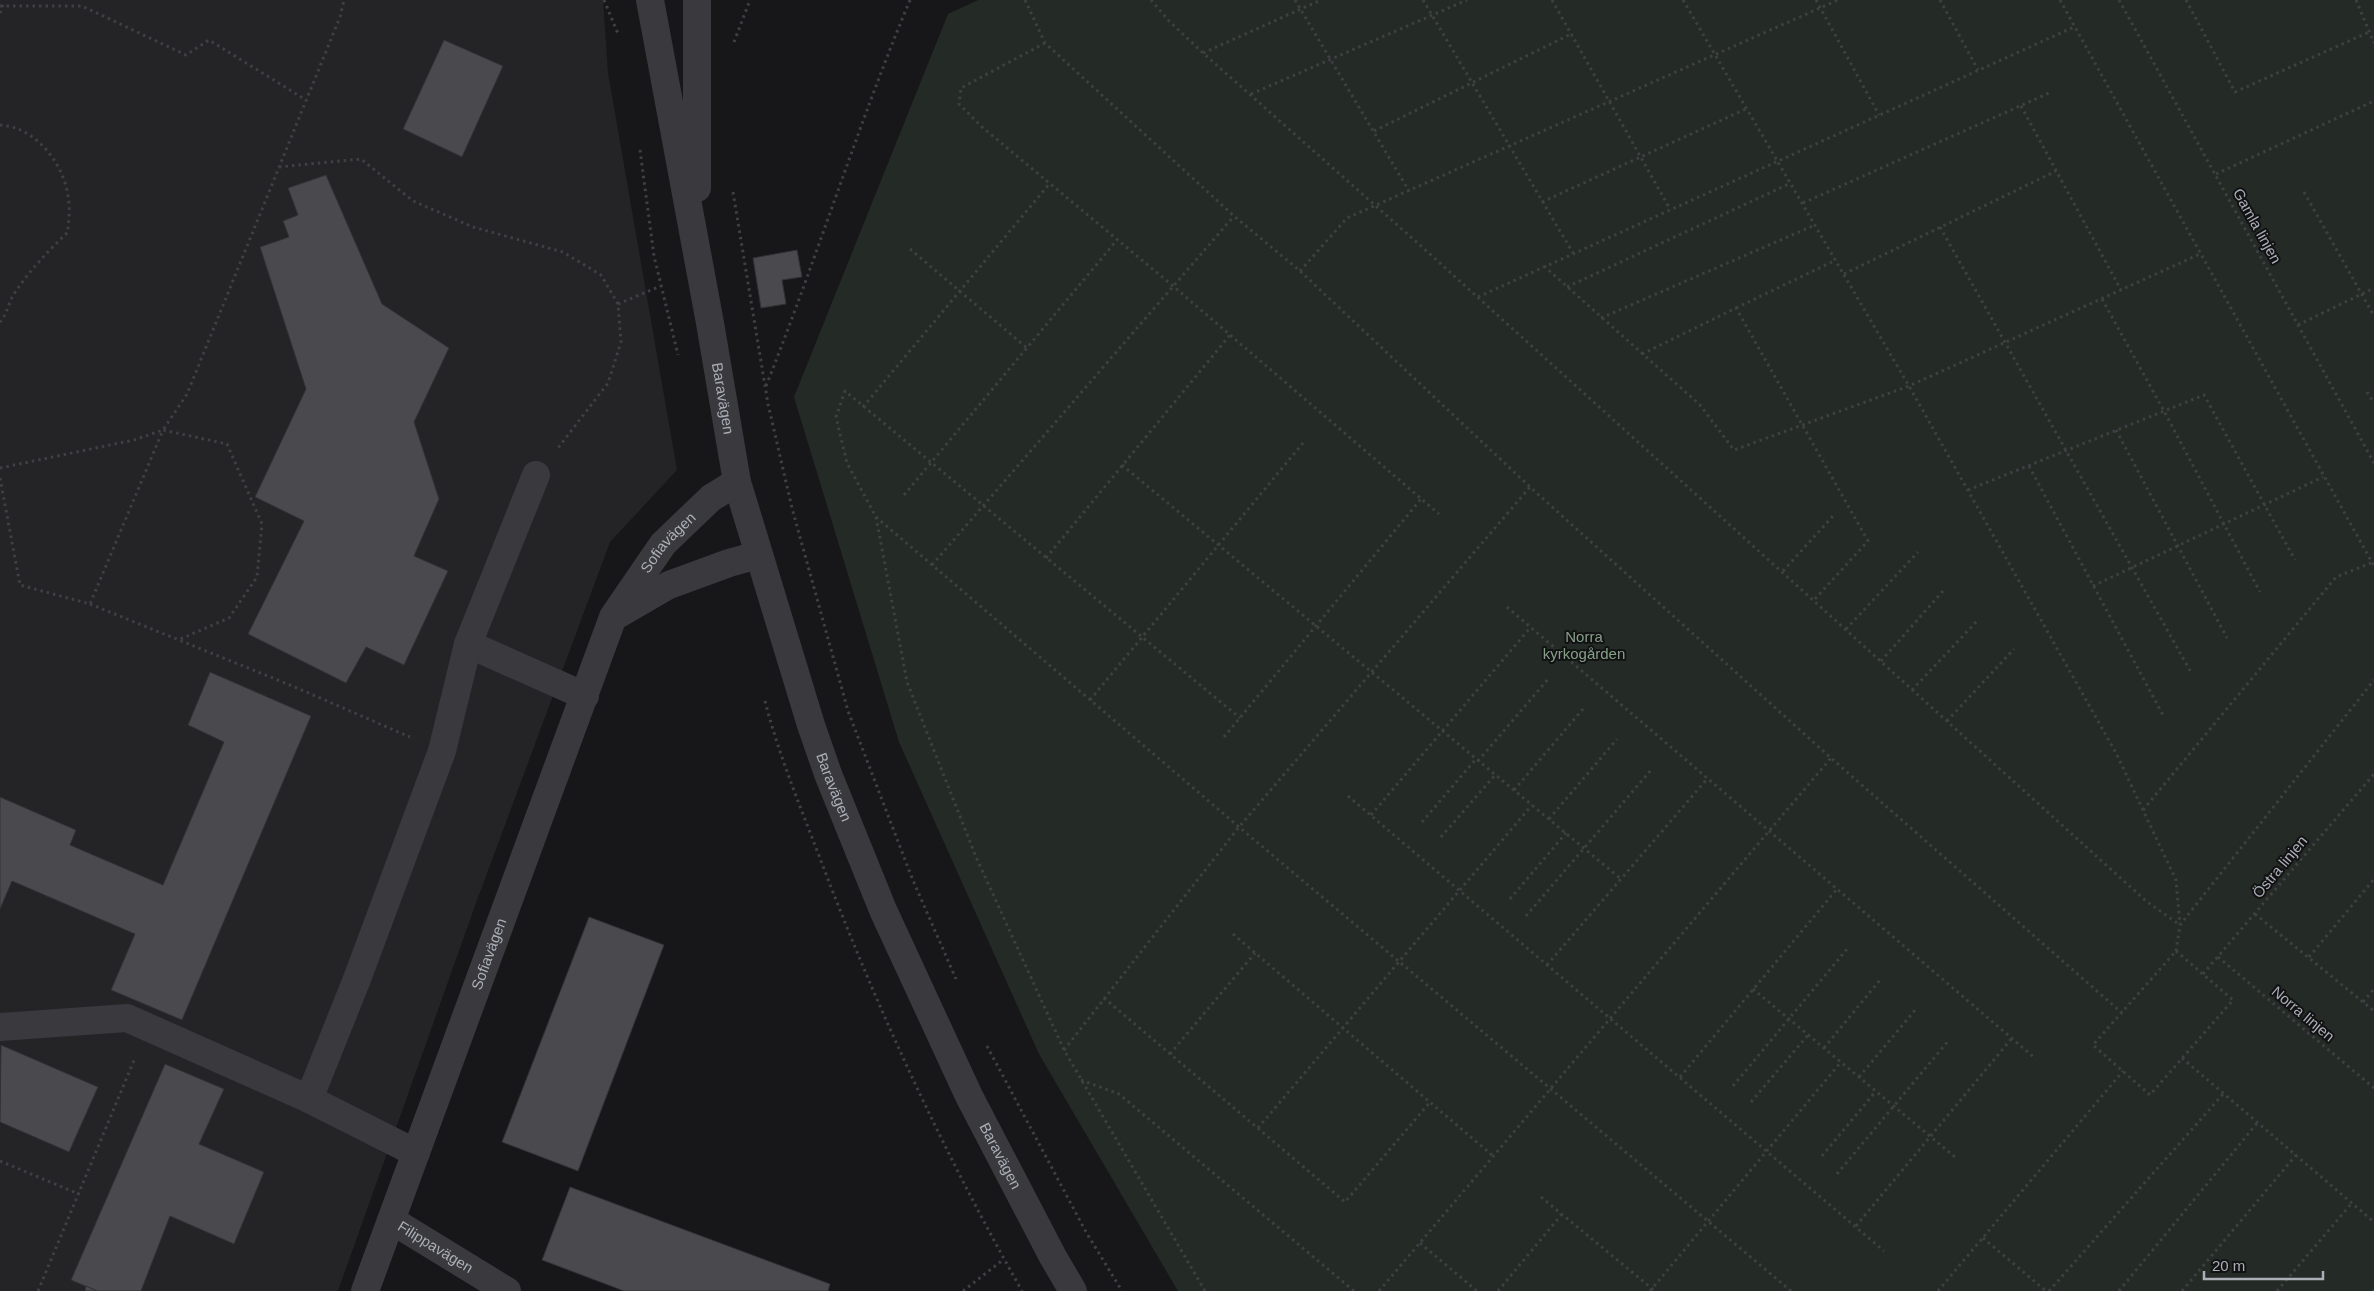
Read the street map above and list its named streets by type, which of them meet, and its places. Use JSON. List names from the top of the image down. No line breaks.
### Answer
{"streets":{"street":["Baravägen","Sofiavägen","Filippavägen"],"path":["Gamla linjen","Östra linjen","Norra linjen"]},"crossings":[["Baravägen","Sofiavägen"],["Sofiavägen","Filippavägen"],["Östra linjen","Norra linjen"]],"parks":["Norra kyrkogården"],"scale_bar":"20 m"}
